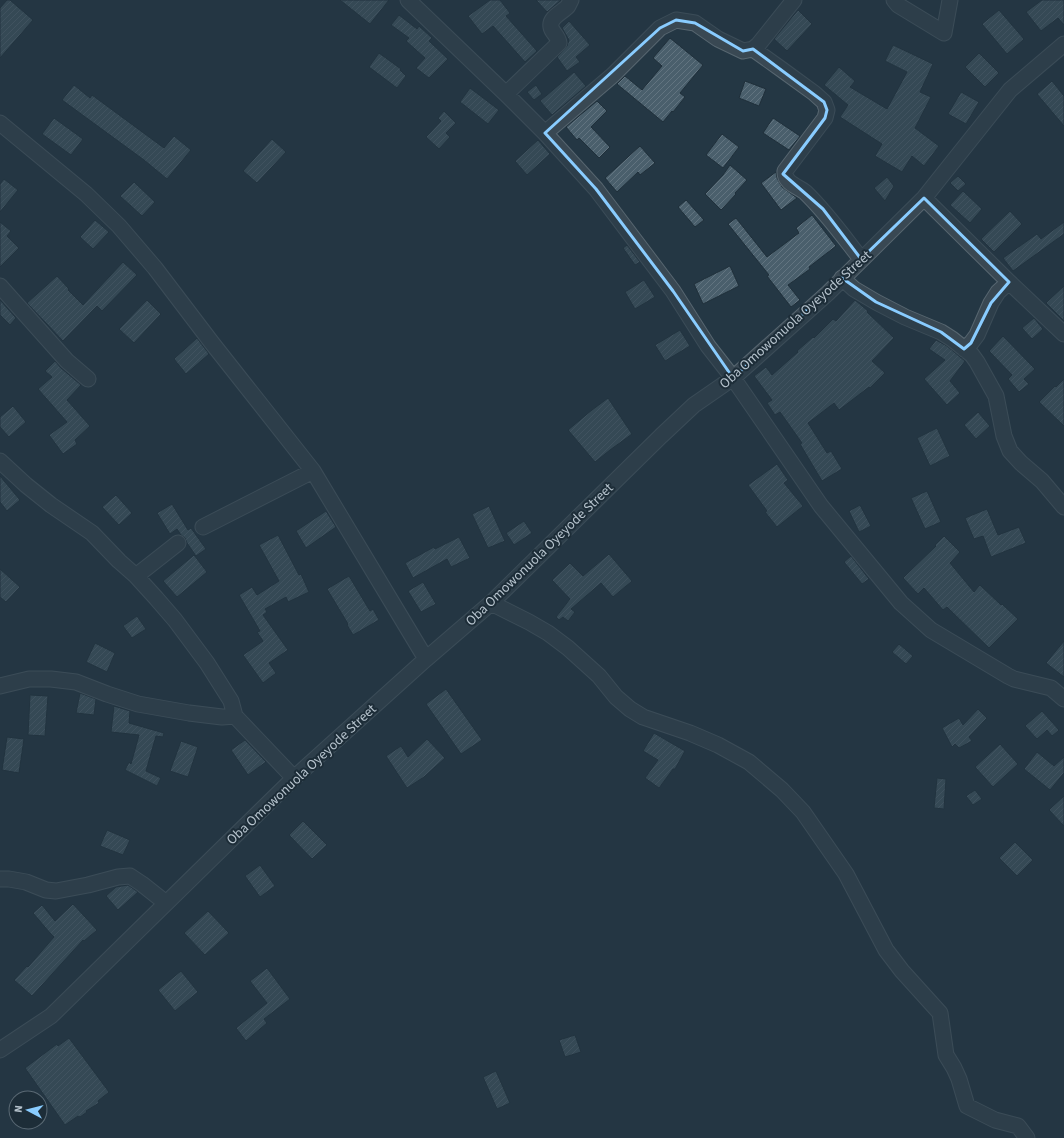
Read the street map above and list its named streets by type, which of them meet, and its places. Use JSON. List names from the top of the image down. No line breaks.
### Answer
{"streets":{"street":["Oba Omowonuola Oyeyode Street"]},"north":"left"}
